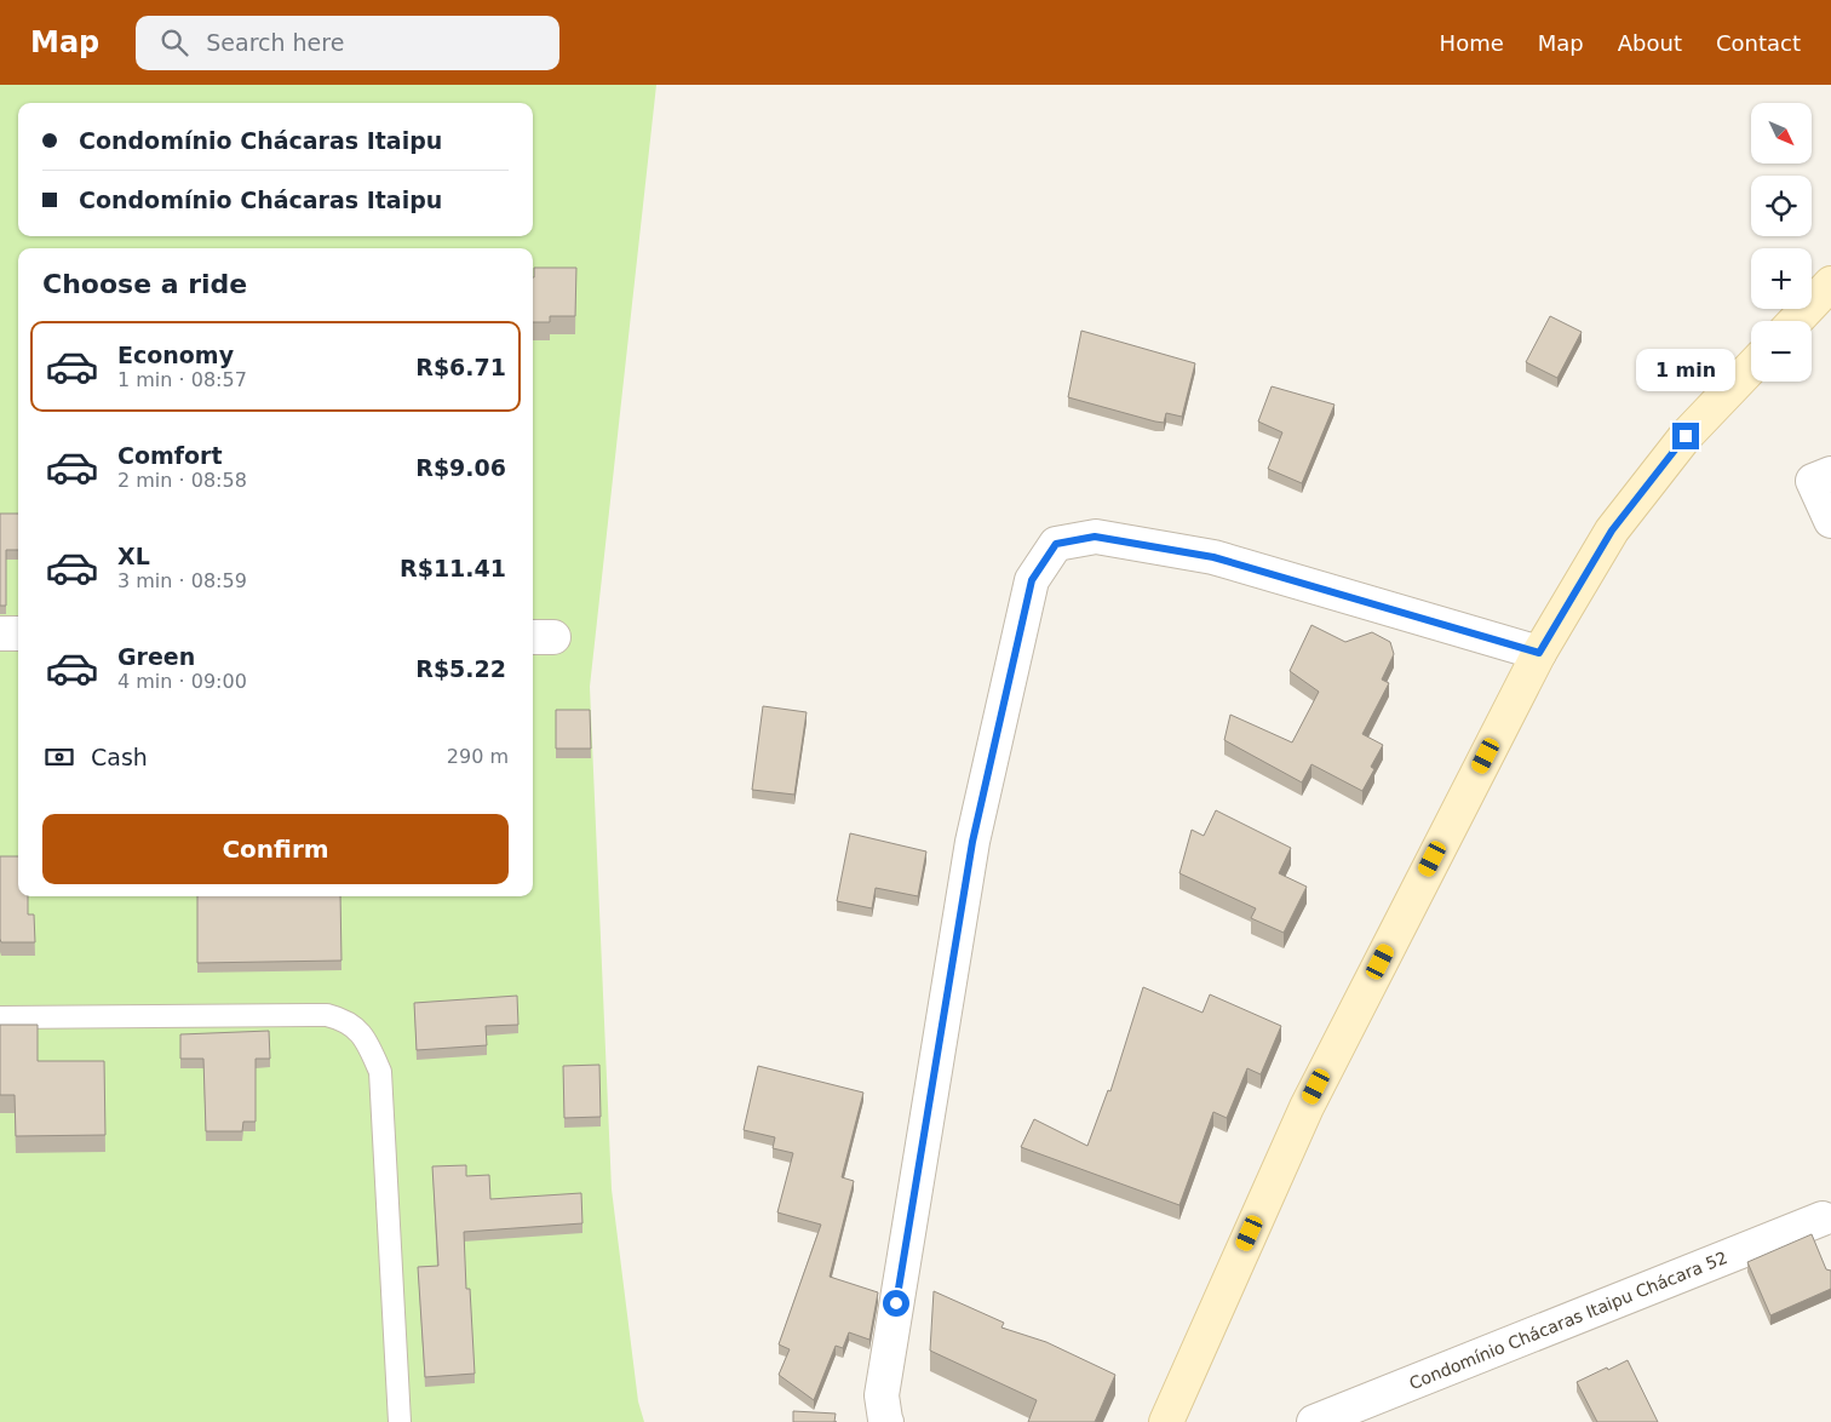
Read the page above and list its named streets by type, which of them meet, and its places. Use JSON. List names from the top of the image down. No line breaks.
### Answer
{"streets":{"street":["Condomínio Chácaras Itaipu Chácara 52"]},"north":"bottom right","page":{"header":"Map","search":"Search here","nav":["Home","Map","About","Contact"],"map_buttons":["+","−"],"banner":["Condomínio Chácaras Itaipu","Condomínio Chácaras Itaipu"],"heading":"Choose a ride","list":[{"name":"Economy","note":"1 min · 08:57","value":"R$6.71"},{"name":"Comfort","note":"2 min · 08:58","value":"R$9.06"},{"name":"XL","note":"3 min · 08:59","value":"R$11.41"},{"name":"Green","note":"4 min · 09:00","value":"R$5.22"}],"bubble":"1 min","pay":["Cash","290 m"],"buttons":"Confirm"}}
